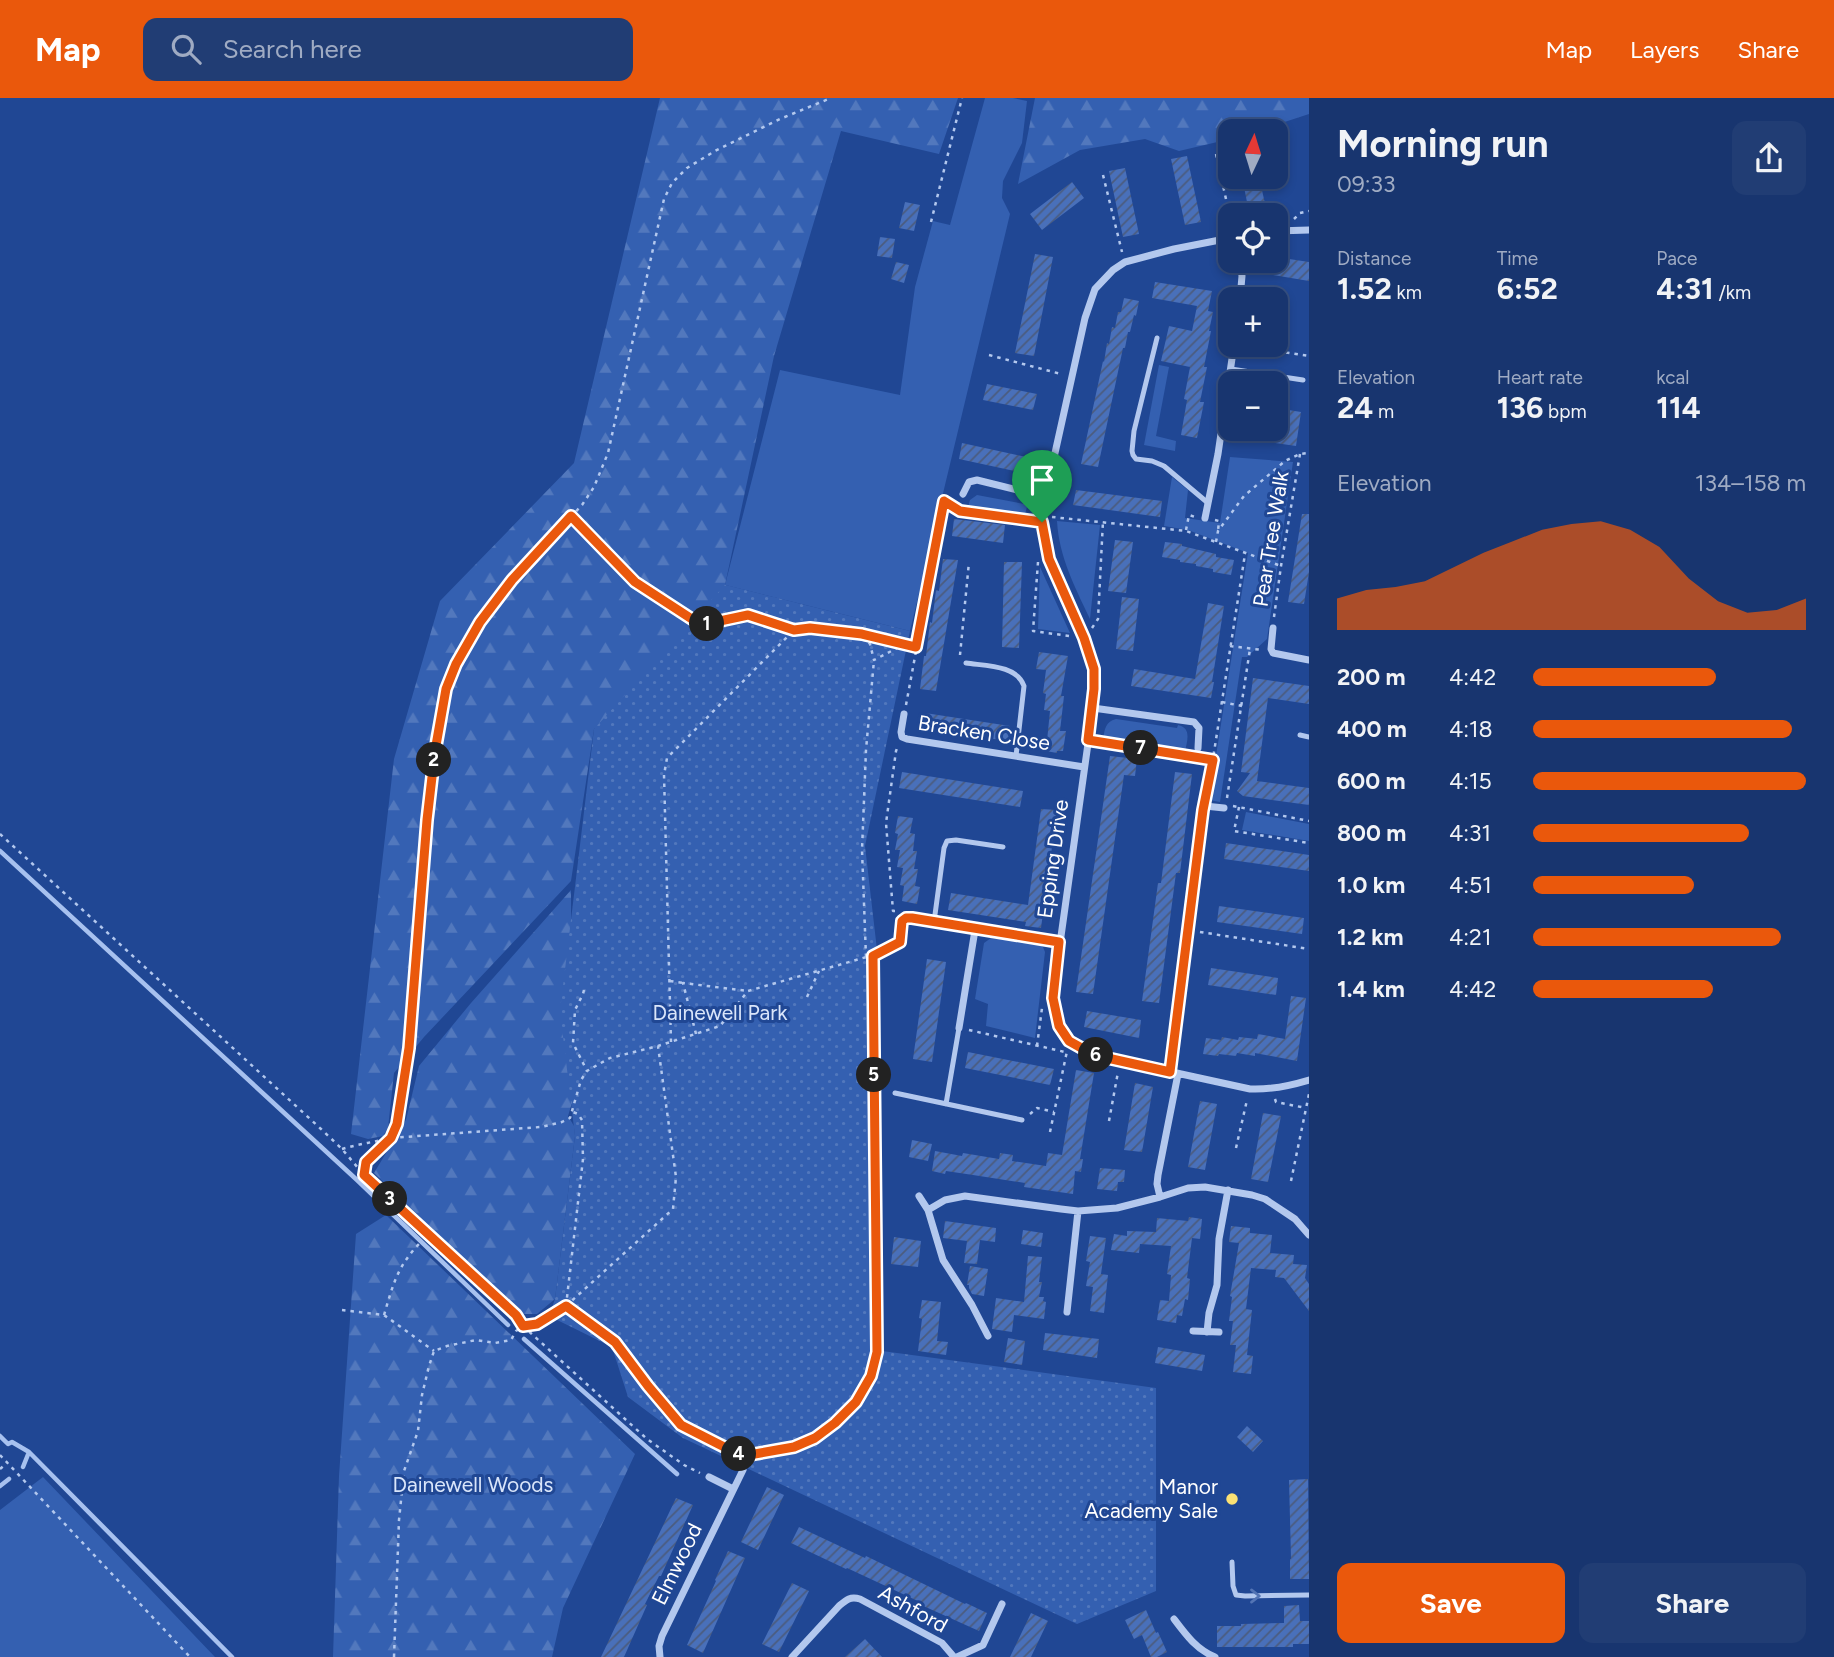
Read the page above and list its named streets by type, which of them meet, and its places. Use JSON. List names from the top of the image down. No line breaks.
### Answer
{"streets":{"street":["Bracken Close","Epping Drive","Elmwood","Ashford"],"path":["Pear Tree Walk"]},"crossings":[["Bracken Close","Epping Drive"]],"parks":["Dainewell Park","Dainewell Woods"],"places":["Manor Academy Sale"],"north":"top","page":{"header":"Map","search":"Search here","nav":["Map","Layers","Share"],"heading":["Morning run","09:33"],"map_buttons":["+","−"],"stats":[["Distance","1.52 km"],["Time","6:52"],["Pace","4:31 /km"],["Elevation","24 m"],["Heart rate","136 bpm"],["kcal","114"]],"chart":["Elevation","134–158 m"],"pins":["1","7","2","6","5","3","4"],"list":[{"name":"200 m","note":"4:42"},{"name":"400 m","note":"4:18"},{"name":"600 m","note":"4:15"},{"name":"800 m","note":"4:31"},{"name":"1.0 km","note":"4:51"},{"name":"1.2 km","note":"4:21"},{"name":"1.4 km","note":"4:42"}],"buttons":["Save","Share"]}}
